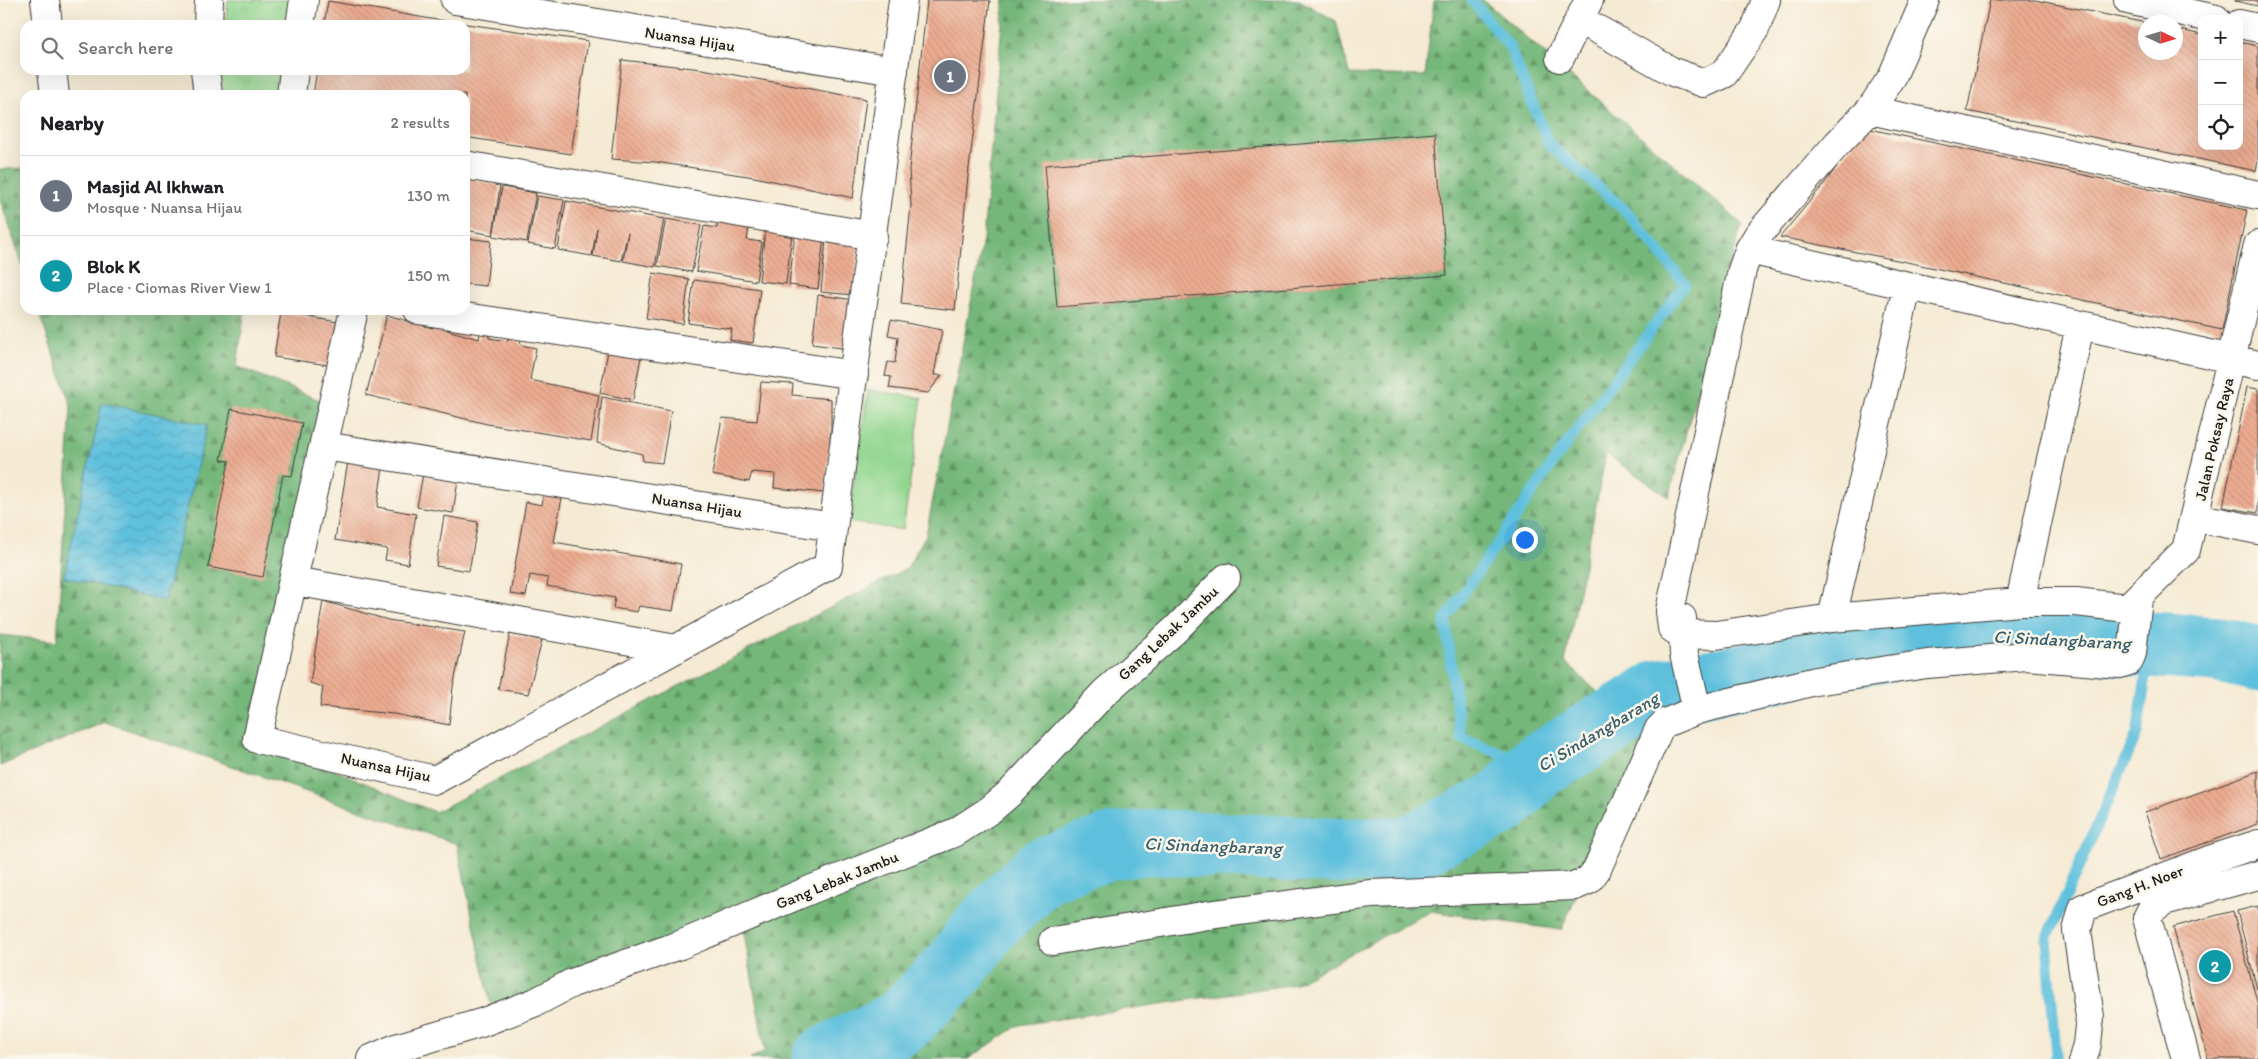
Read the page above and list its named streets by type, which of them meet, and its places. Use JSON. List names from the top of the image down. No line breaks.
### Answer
{"streets":{"street":["Nuansa Hijau","Jalan Poksay Raya","Gang Lebak Jambu","Gang H. Noer"]},"water":["Ci Sindangbarang"],"north":"right","page":{"map_buttons":["+","−"],"search":"Search here","pins":["1","2"],"heading":["Nearby","2 results"],"list":[{"mark":"1","name":"Masjid Al Ikhwan","note":"Mosque · Nuansa Hijau","value":"130 m"},{"mark":"2","name":"Blok K","note":"Place · Ciomas River View 1","value":"150 m"}]}}
